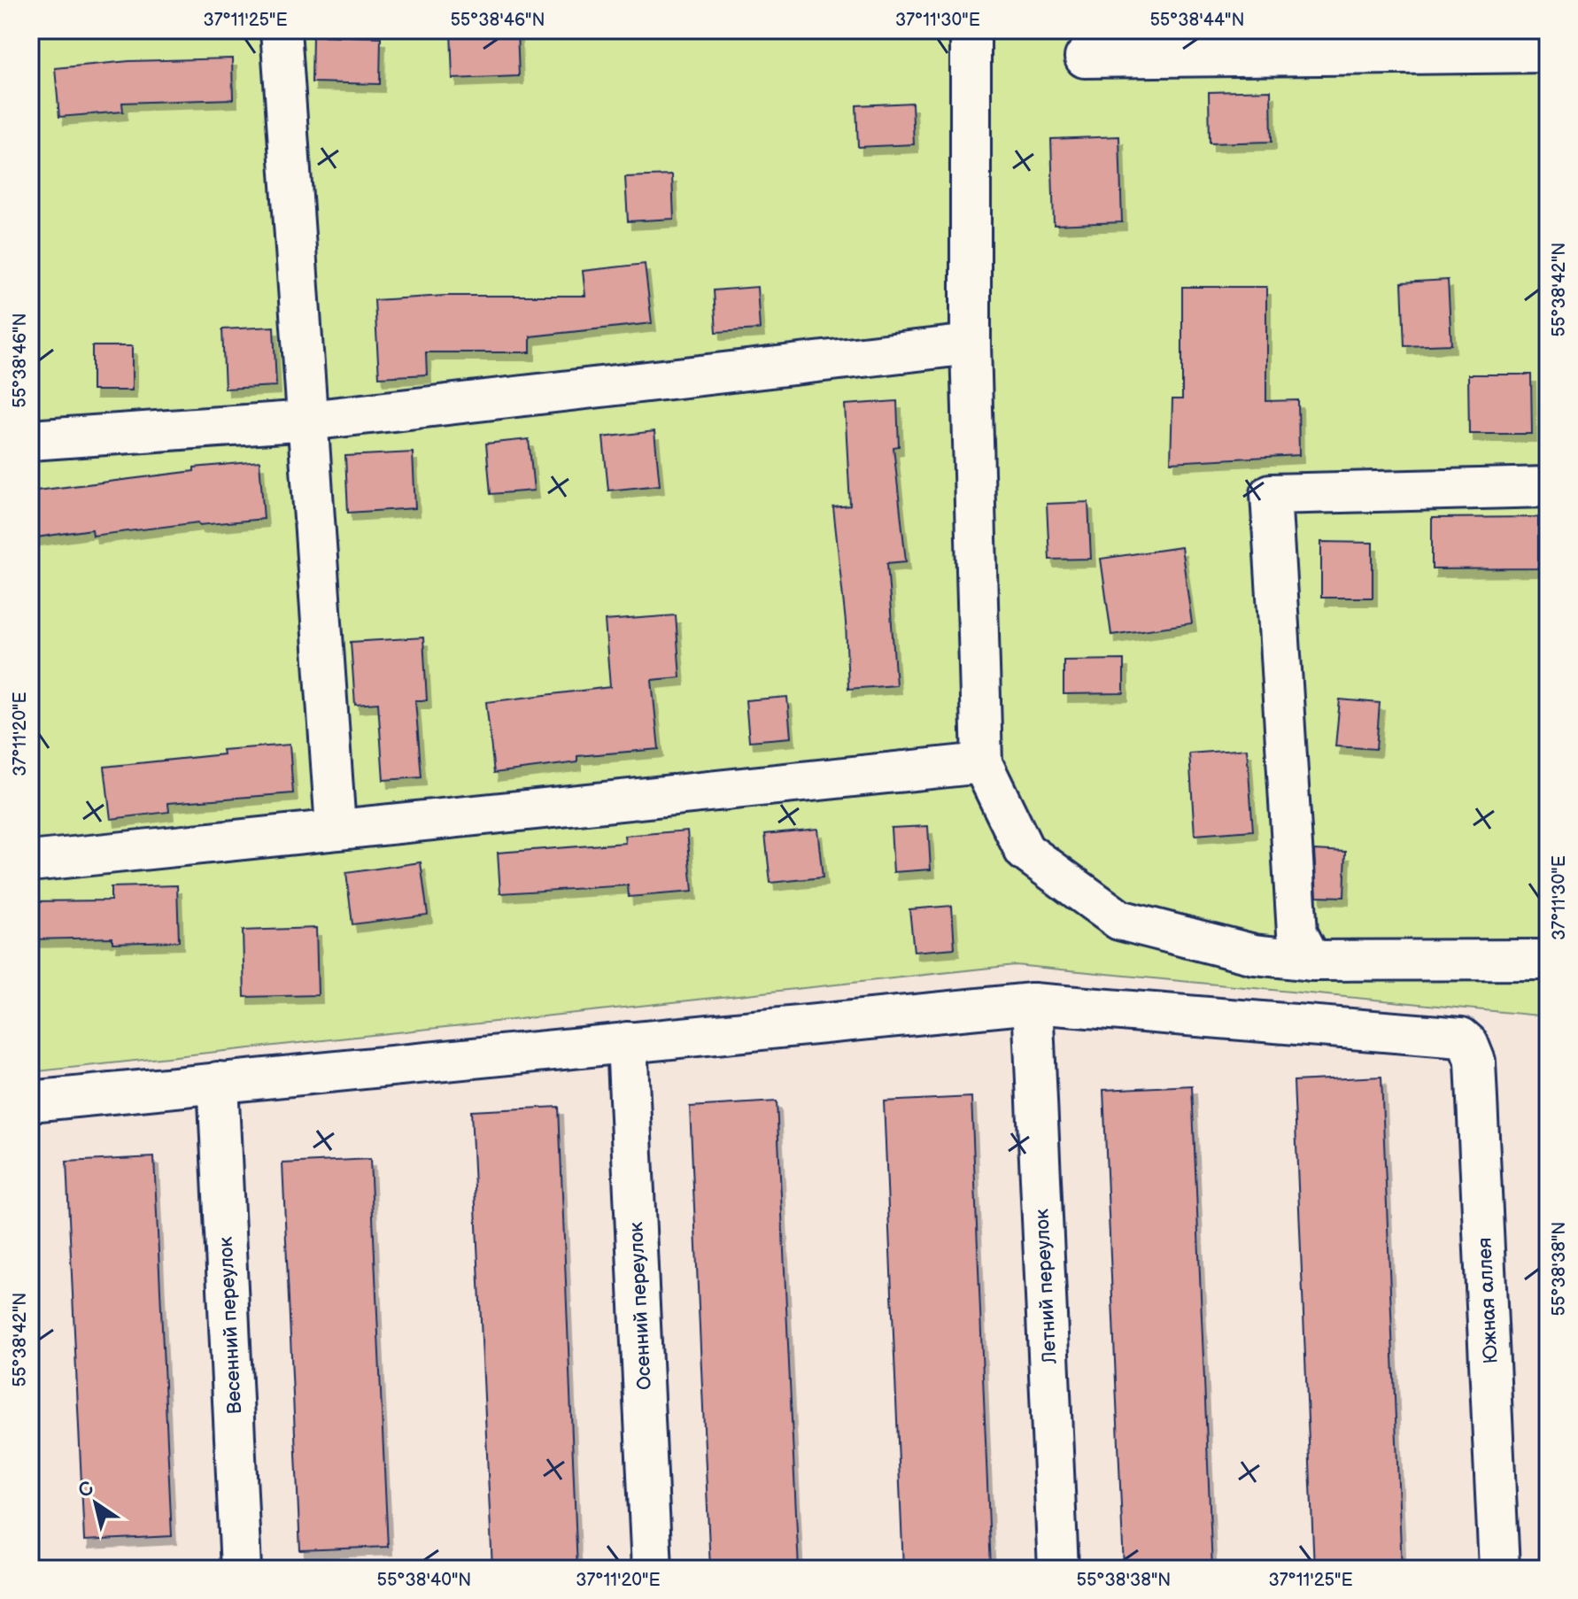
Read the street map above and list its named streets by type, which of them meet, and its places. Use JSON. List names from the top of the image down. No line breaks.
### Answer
{"streets":{"street":["Летний переулок","Южная аллея","Осенний переулок","Весенний переулок"]},"crossings":[["Летний переулок","Южная аллея"]],"north":"top left","coordinates":["37°11'25\"E","55°38'46\"N","37°11'30\"E","55°38'44\"N","55°38'42\"N","37°11'20\"E","55°38'38\"N","55°38'40\"N"]}
